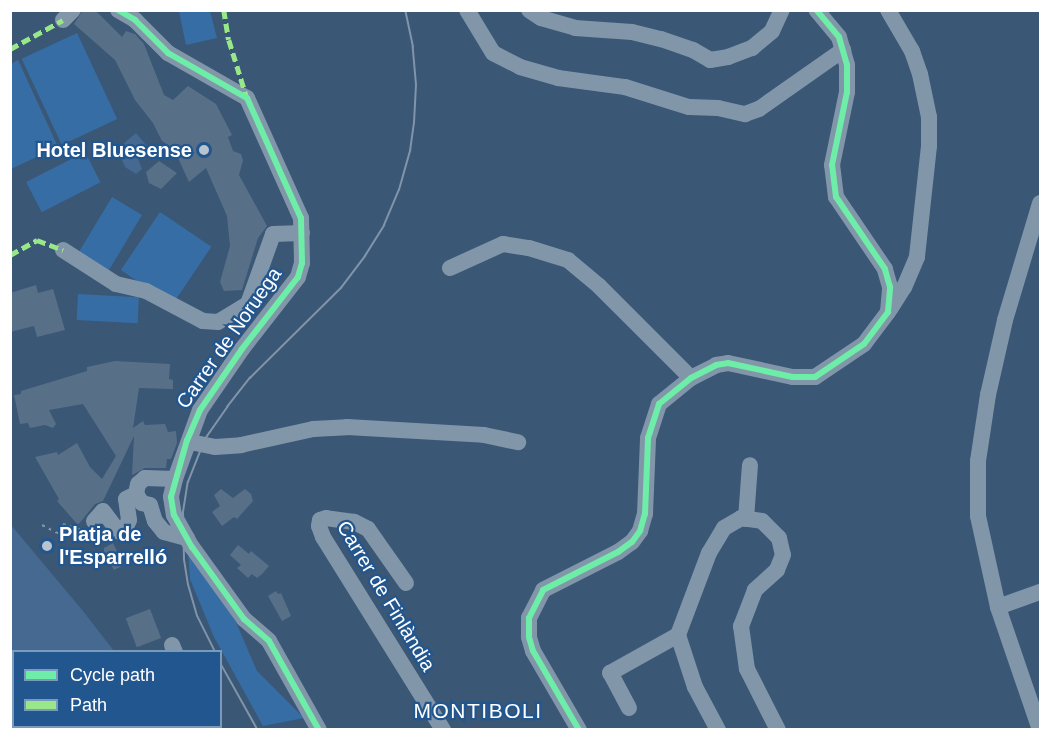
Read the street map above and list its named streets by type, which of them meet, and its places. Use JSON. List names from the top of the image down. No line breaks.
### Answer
{"streets":{"street":["Carrer de Noruega","Carrer de Finlàndia"]},"districts":["MONTIBOLI"],"places":["Hotel Bluesense","Platja de l'Esparrelló"],"legend":["Cycle path","Path"]}
